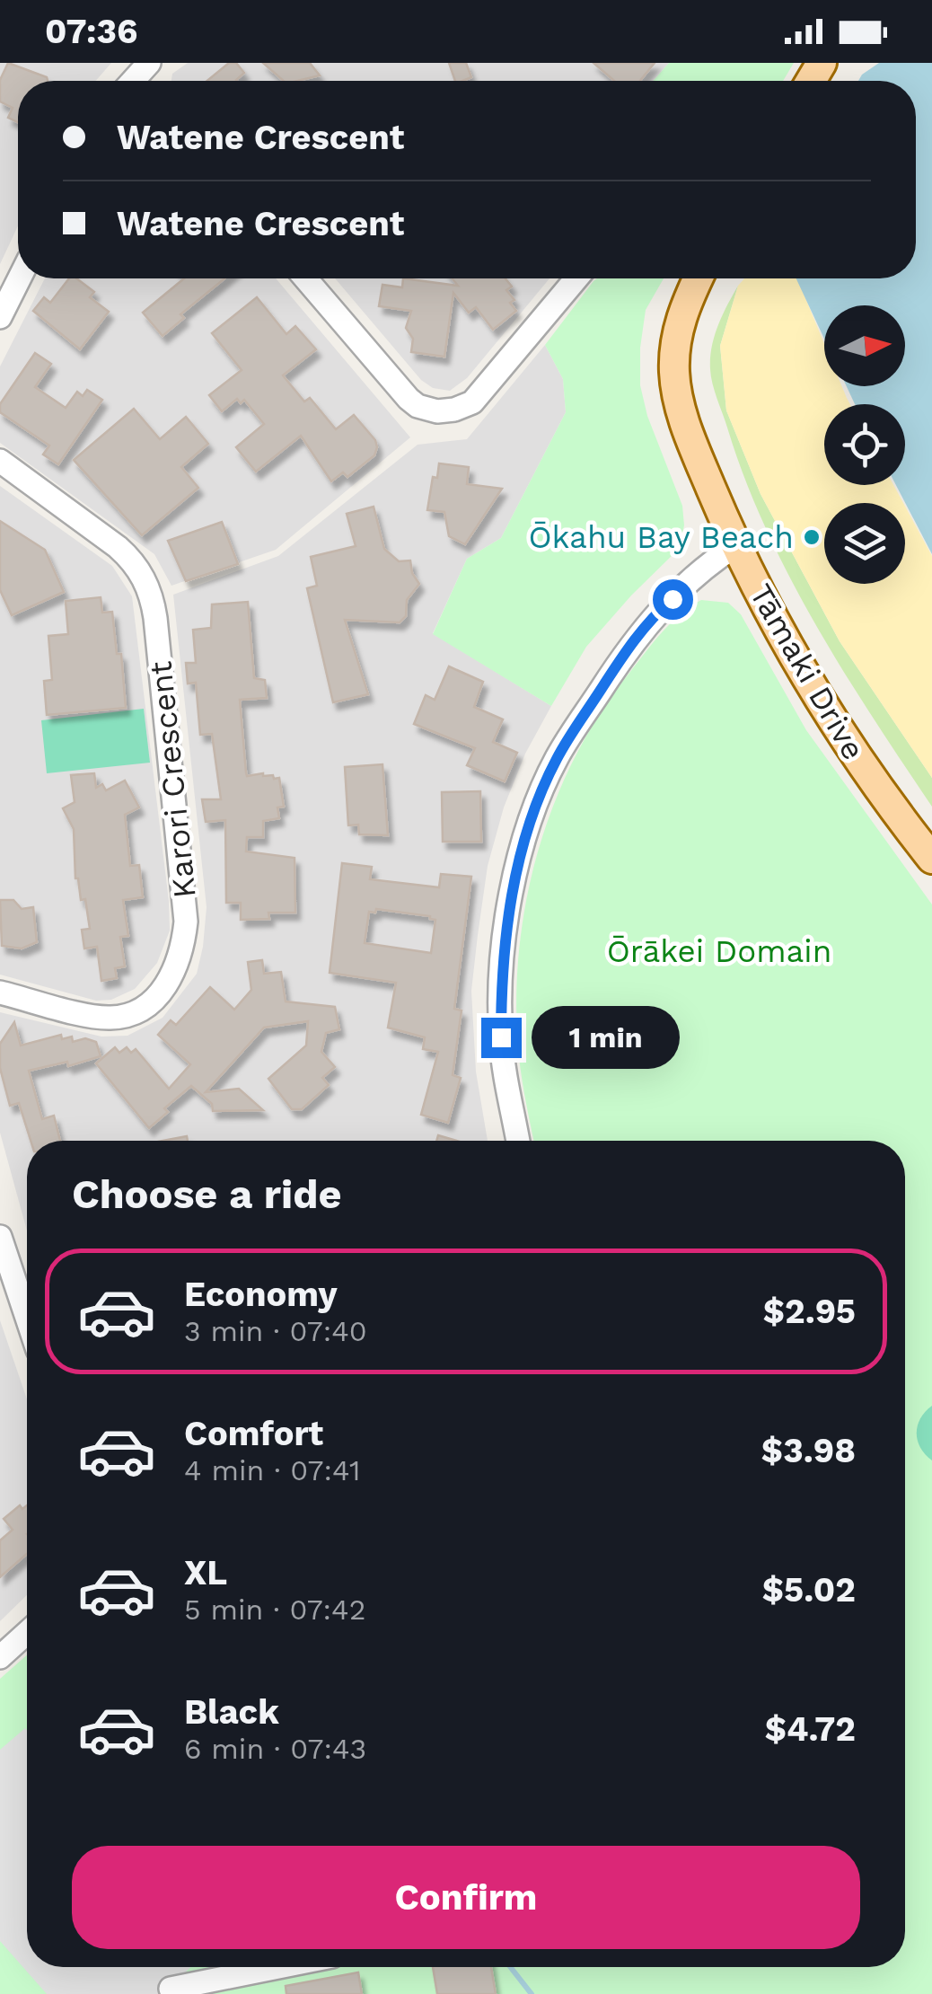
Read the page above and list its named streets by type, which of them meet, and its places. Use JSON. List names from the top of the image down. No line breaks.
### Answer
{"streets":{"main road":["Tāmaki Drive"],"street":["Karori Crescent"]},"parks":["Ōrākei Domain"],"places":["Ōkahu Bay Beach"],"north":"right","page":{"status":"07:36","banner":["Watene Crescent","Watene Crescent"],"bubble":"1 min","heading":"Choose a ride","list":[{"name":"Economy","note":"3 min · 07:40","value":"$2.95"},{"name":"Comfort","note":"4 min · 07:41","value":"$3.98"},{"name":"XL","note":"5 min · 07:42","value":"$5.02"},{"name":"Black","note":"6 min · 07:43","value":"$4.72"}],"buttons":"Confirm"}}
